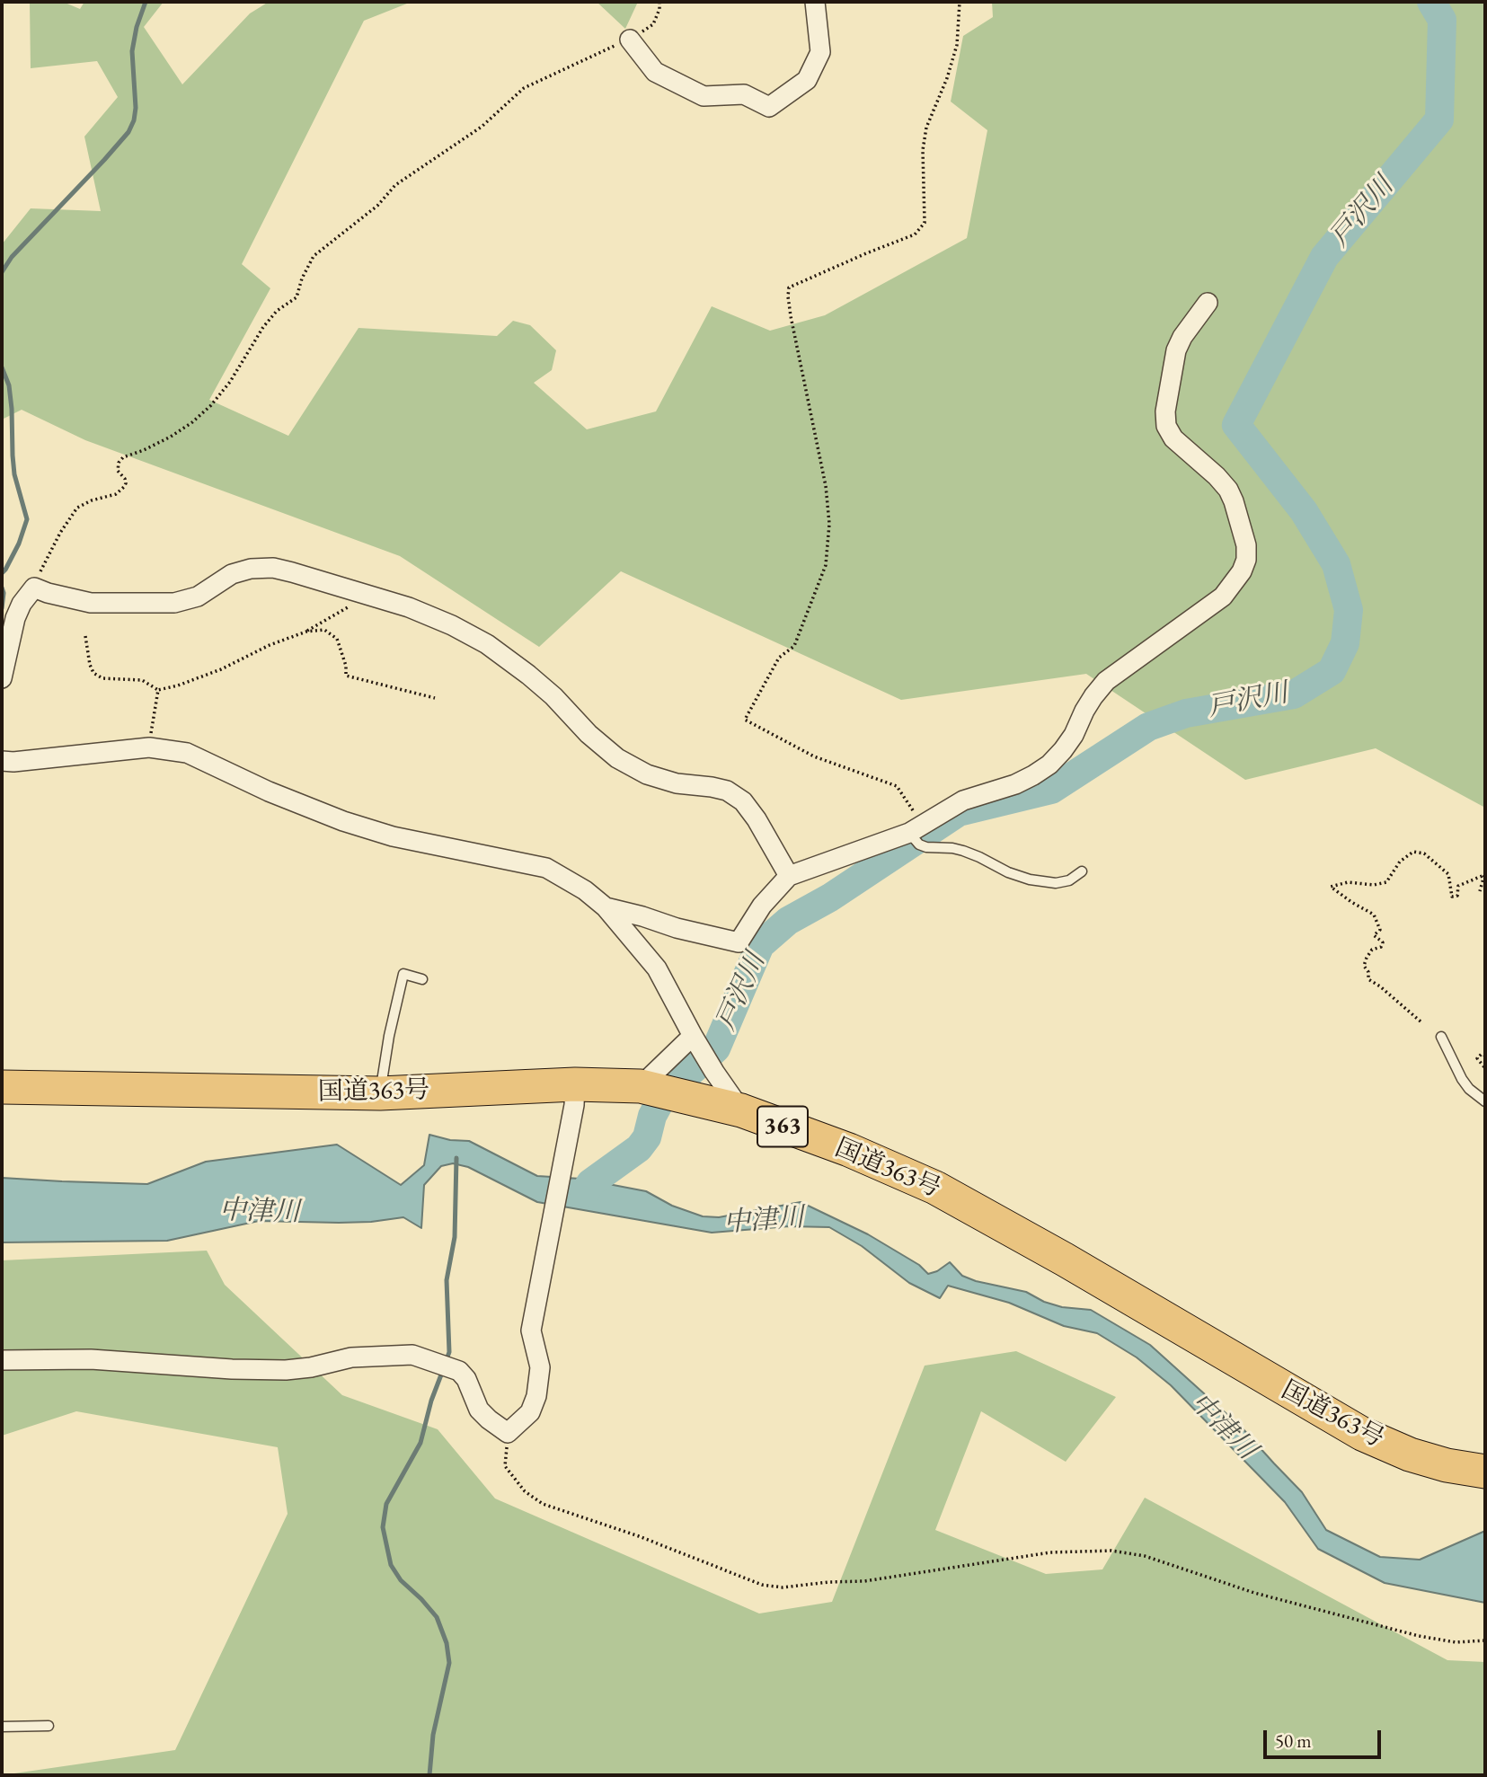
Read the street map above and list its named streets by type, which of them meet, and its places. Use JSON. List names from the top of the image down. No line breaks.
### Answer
{"streets":{"highway":["国道363号","363"]},"water":["戸沢川","中津川"],"scale_bar":"50 m"}
